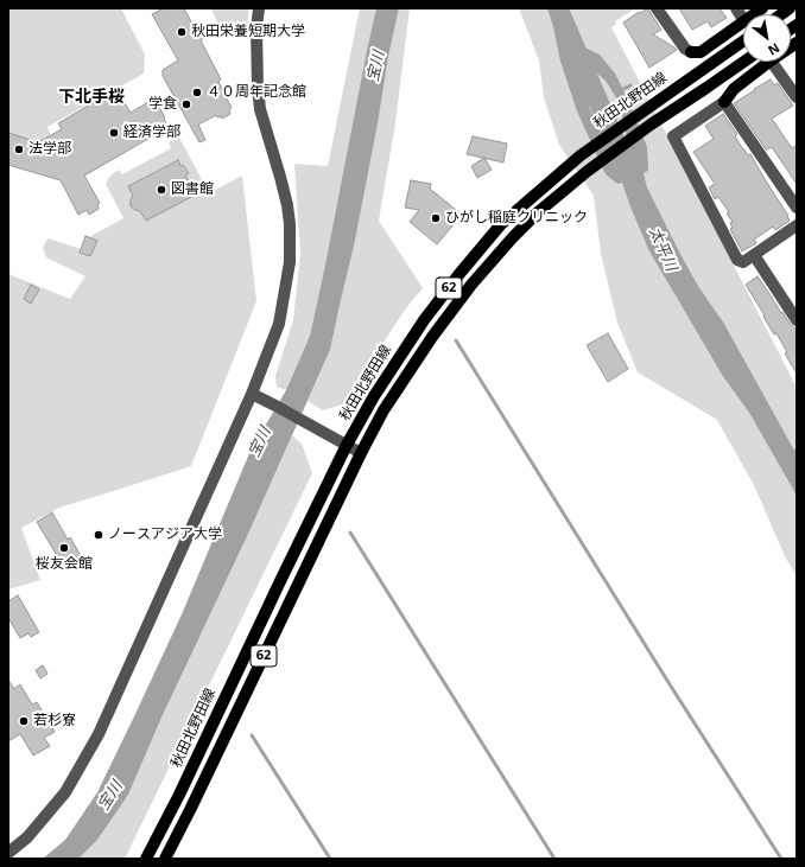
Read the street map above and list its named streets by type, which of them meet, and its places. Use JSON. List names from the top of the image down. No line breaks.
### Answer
{"streets":{"main road":["秋田北野田線","62"]},"districts":["下北手桜"],"water":["宝川","太平川"],"places":["秋田栄養短期大学","４０周年記念館","学食","経済学部","法学部","図書館","ひがし稲庭クリニック","ノースアジア大学","桜友会館","若杉寮"],"north":"bottom right"}
